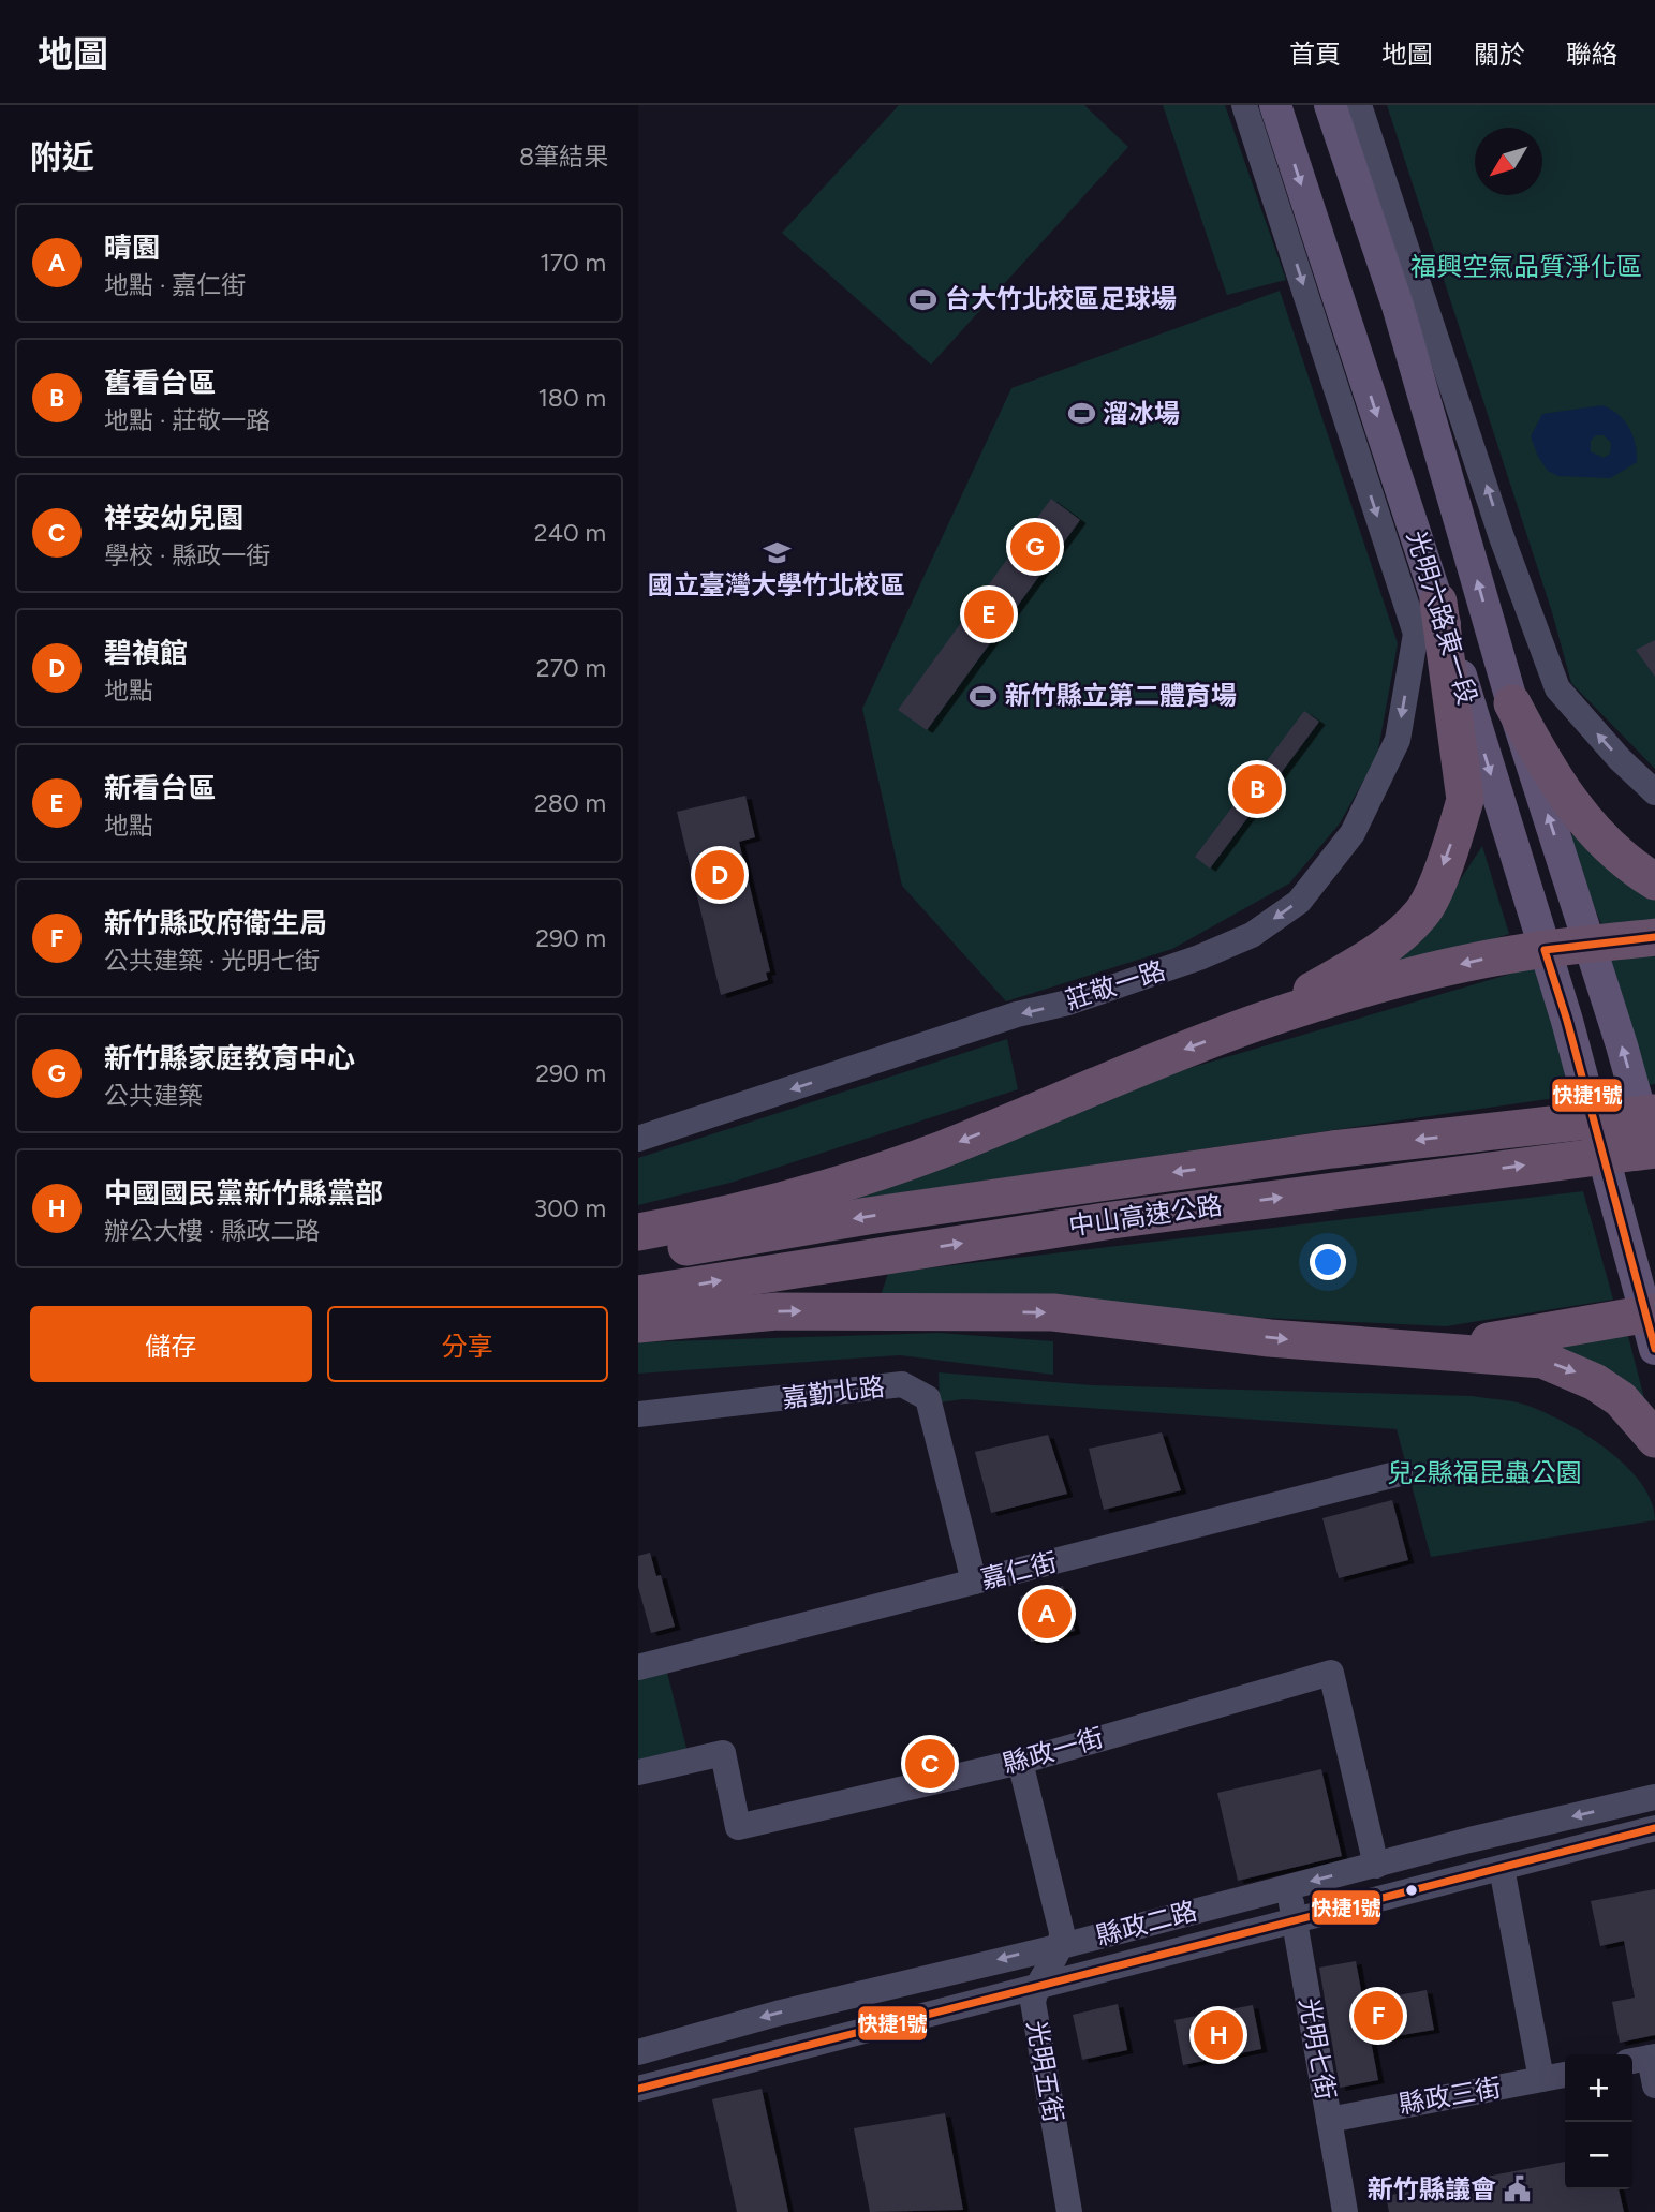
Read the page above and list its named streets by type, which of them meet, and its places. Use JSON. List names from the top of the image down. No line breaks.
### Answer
{"streets":{"highway":["中山高速公路"],"main road":["光明六路東一段"],"street":["莊敬一路","嘉勤北路","嘉仁街","縣政一街","縣政二路","光明七街","光明五街","縣政三街"]},"crossings":[["光明六路東一段","莊敬一路"],["光明六路東一段","中山高速公路"],["嘉勤北路","嘉仁街"],["縣政一街","縣政二路"],["縣政二路","光明七街"],["縣政二路","光明五街"],["光明七街","縣政三街"]],"one_way":["莊敬一路"],"parks":["福興空氣品質淨化區","兒2縣福昆蟲公園"],"places":{"sports":["台大竹北校區足球場","溜冰場","新竹縣立第二體育場"],"school or university":["國立臺灣大學竹北校區"],"public building":["新竹縣議會"]},"lines":["transit line 快捷1號"],"north":"bottom left","page":{"header":"地圖","nav":["首頁","地圖","關於","聯絡"],"heading":["附近","8筆結果"],"list":[{"mark":"A","name":"晴園","note":"地點 · 嘉仁街","value":"170 m"},{"mark":"B","name":"舊看台區","note":"地點 · 莊敬一路","value":"180 m"},{"mark":"C","name":"祥安幼兒園","note":"學校 · 縣政一街","value":"240 m"},{"mark":"D","name":"碧禎館","note":"地點","value":"270 m"},{"mark":"E","name":"新看台區","note":"地點","value":"280 m"},{"mark":"F","name":"新竹縣政府衛生局","note":"公共建築 · 光明七街","value":"290 m"},{"mark":"G","name":"新竹縣家庭教育中心","note":"公共建築","value":"290 m"},{"mark":"H","name":"中國國民黨新竹縣黨部","note":"辦公大樓 · 縣政二路","value":"300 m"}],"pins":["G","E","B","D","A","C","F","H"],"buttons":["儲存","分享"],"map_buttons":["+","−"]}}
